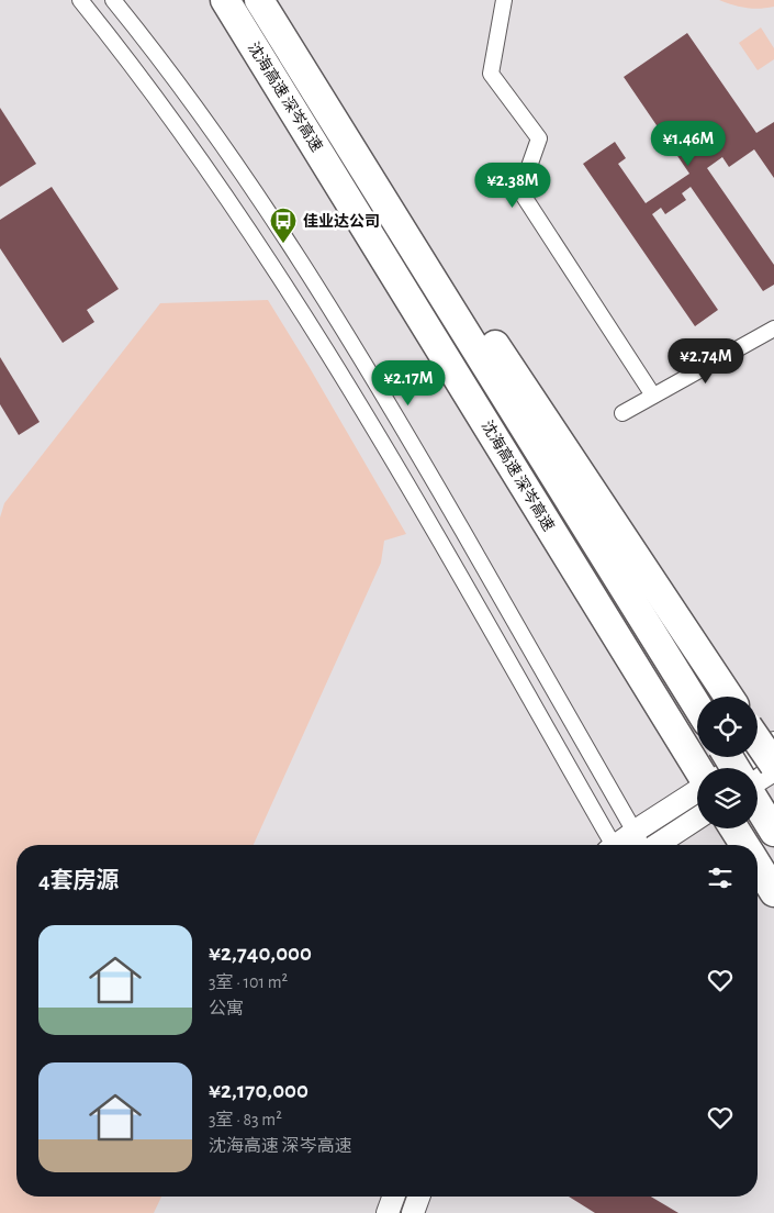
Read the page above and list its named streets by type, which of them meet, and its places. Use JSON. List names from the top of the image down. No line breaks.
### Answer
{"streets":{"highway":["沈海高速 深岑高速"]},"places":{"bus stop":["佳业达公司"]},"page":{"price":["¥1.46M","¥2.38M","¥2.74M","¥2.17M"],"heading":"4套房源","list":[{"name":"¥2,740,000","note":"3室 · 101 m² · 公寓"},{"name":"¥2,170,000","note":"3室 · 83 m² · 沈海高速 深岑高速"}]}}
